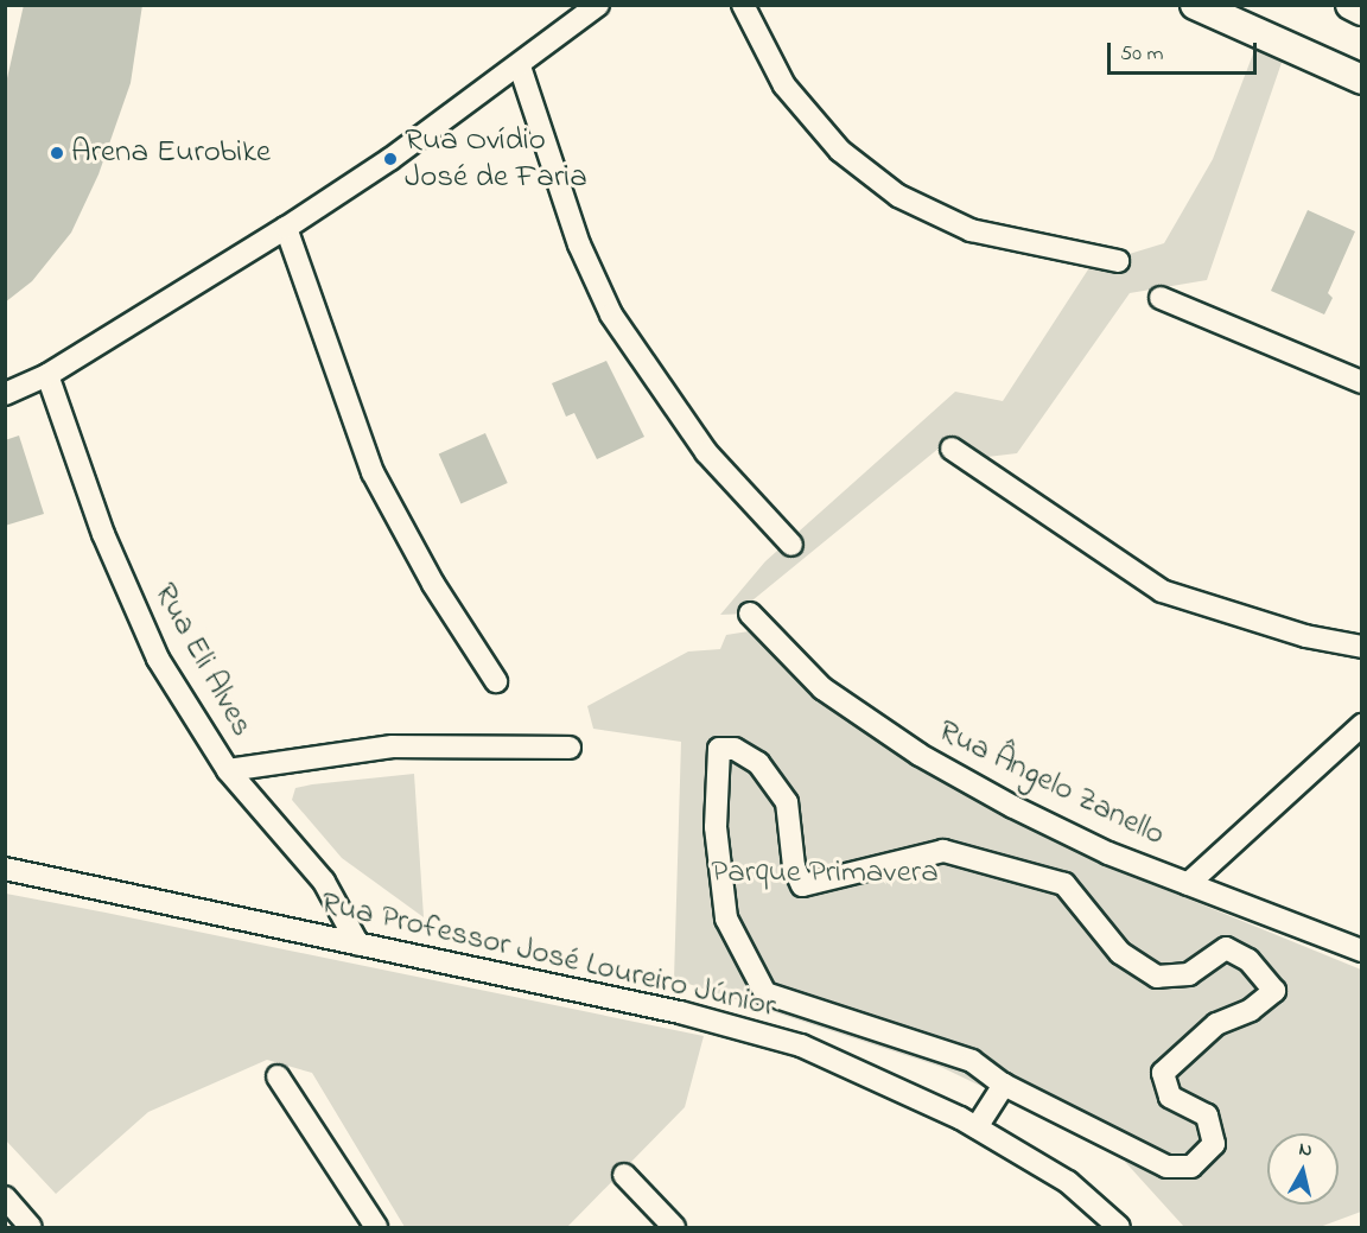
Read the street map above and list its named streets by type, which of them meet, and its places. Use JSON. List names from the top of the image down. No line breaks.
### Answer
{"streets":{"street":["Rua Eli Alves","Rua Ângelo Zanello","Rua Professor José Loureiro Júnior"]},"crossings":[["Rua Eli Alves","Rua Professor José Loureiro Júnior"]],"parks":["Parque Primavera"],"places":["Arena Eurobike","Rua Ovídio José de Faria"],"scale_bar":"50 m","north":"top"}
